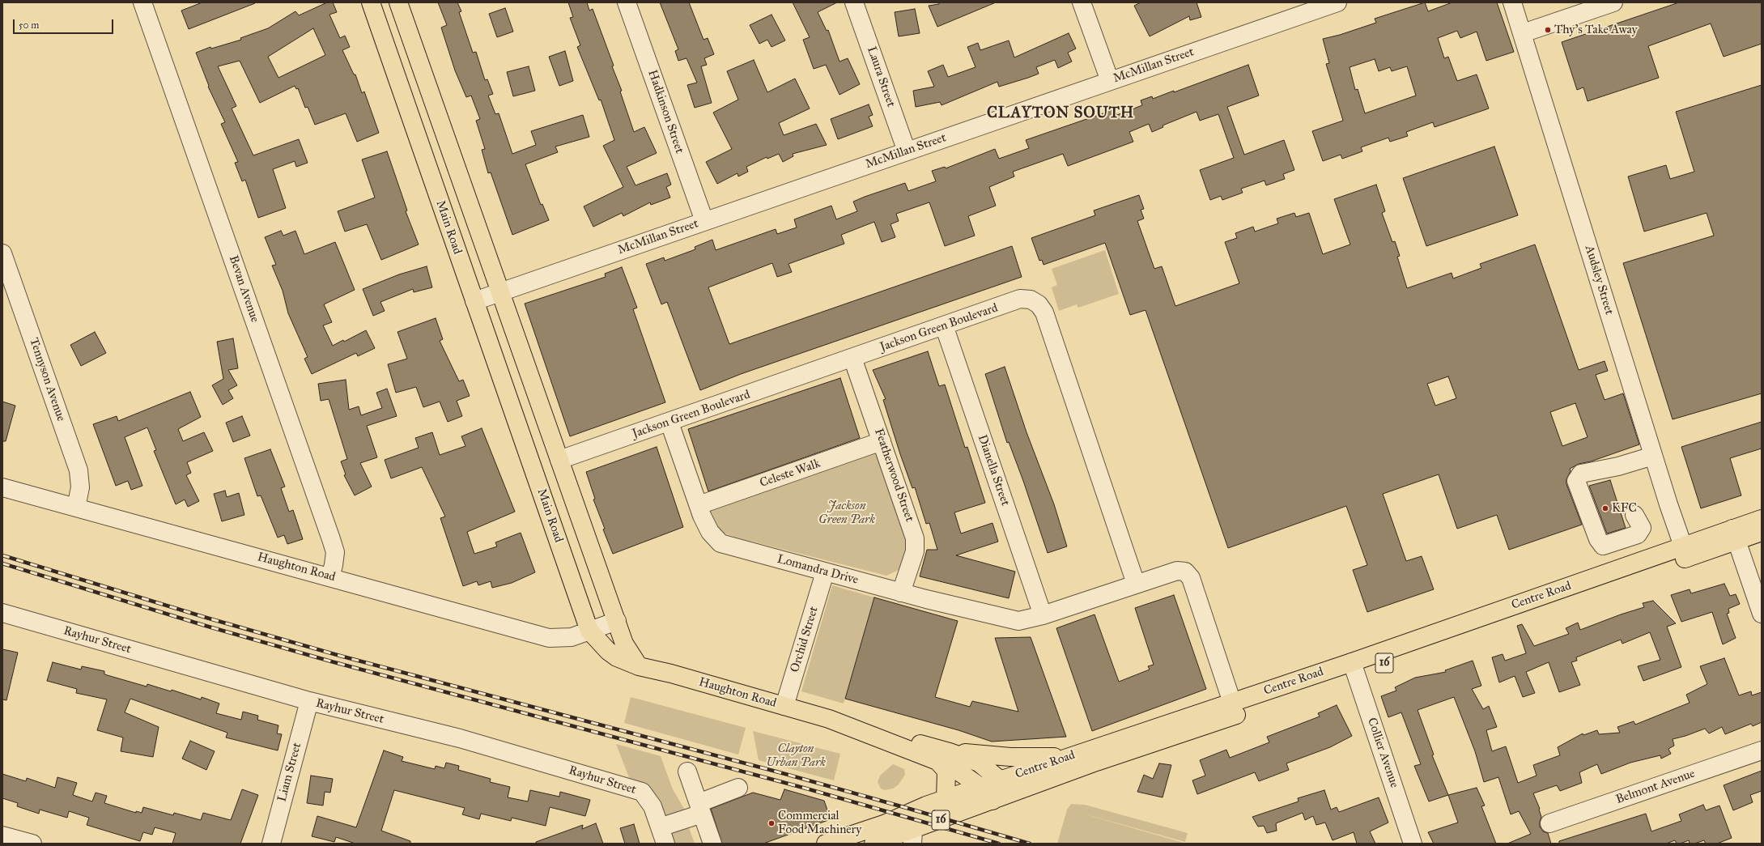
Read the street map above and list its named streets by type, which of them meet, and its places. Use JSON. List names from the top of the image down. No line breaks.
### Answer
{"streets":{"main road":["Main Road","Haughton Road","Centre Road","16"],"street":["McMillan Street","Laura Street","Hadkinson Street","Audsley Street","Bevan Avenue","Jackson Green Boulevard","Tennyson Avenue","Dianella Street","Celeste Walk","Featherwood Street","Lomandra Drive","Orchid Street","Rayhur Street","Collier Avenue","Liam Street","Belmont Avenue"]},"crossings":[["McMillan Street","Laura Street"],["McMillan Street","Hadkinson Street"],["McMillan Street","Main Road"],["Main Road","Haughton Road"],["Audsley Street","Centre Road"],["Bevan Avenue","Haughton Road"],["Jackson Green Boulevard","Dianella Street"],["Jackson Green Boulevard","Featherwood Street"],["Jackson Green Boulevard","Lomandra Drive"],["Tennyson Avenue","Haughton Road"],["Dianella Street","Lomandra Drive"],["Celeste Walk","Featherwood Street"],["Celeste Walk","Lomandra Drive"],["Featherwood Street","Lomandra Drive"],["Haughton Road","Centre Road"],["Haughton Road","Orchid Street"],["Lomandra Drive","Centre Road"],["Lomandra Drive","Orchid Street"],["Centre Road","Collier Avenue"],["Rayhur Street","Liam Street"]],"districts":["CLAYTON SOUTH"],"parks":["Jackson Green Park","Clayton Urban Park"],"places":["Thy's Take Away","KFC","Commercial Food Machinery"],"scale_bar":"50 m"}
